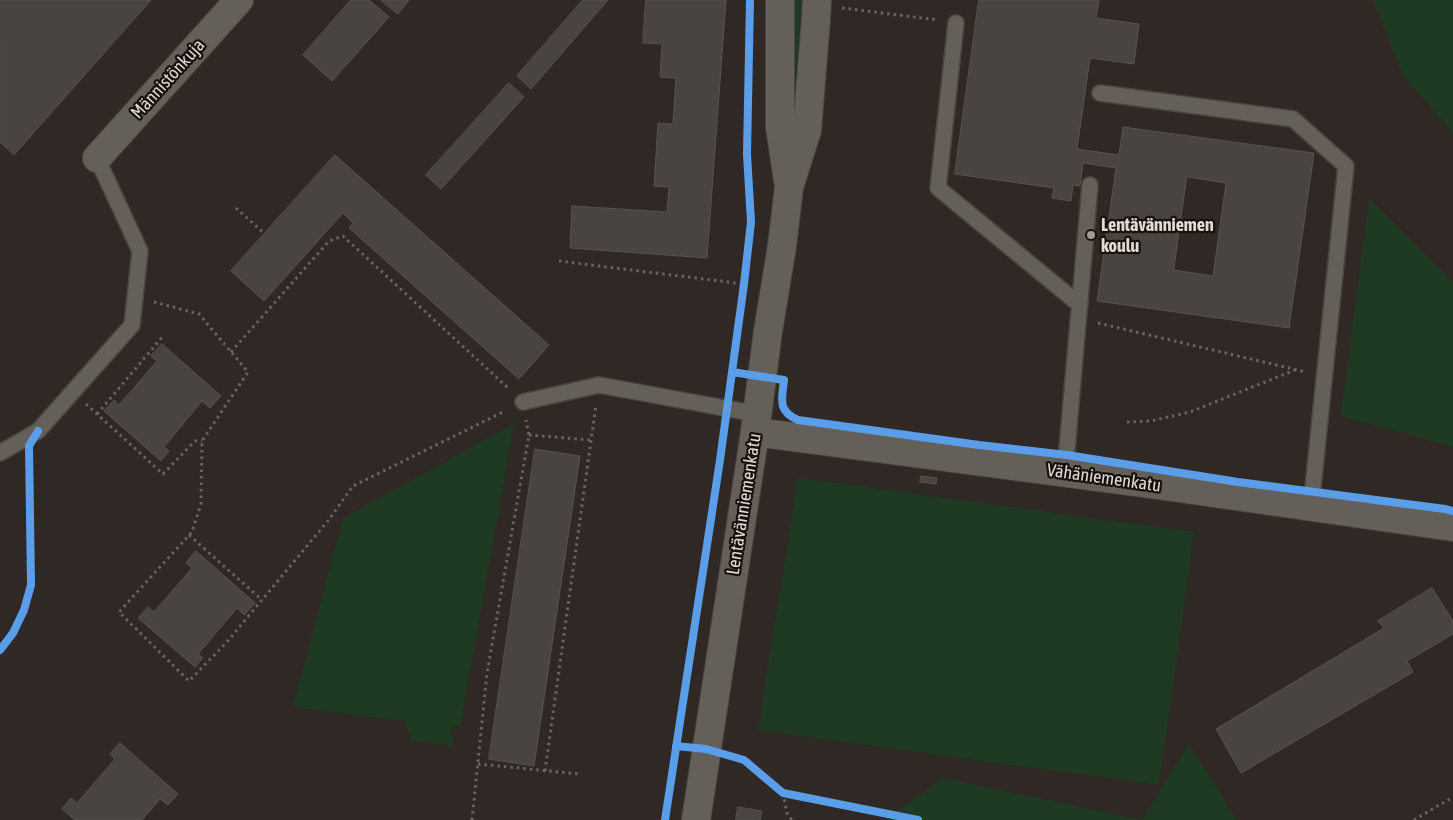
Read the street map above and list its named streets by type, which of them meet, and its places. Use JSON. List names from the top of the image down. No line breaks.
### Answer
{"streets":{"street":["Männistönkuja","Vähäniemenkatu","Lentävänniemenkatu"]},"crossings":[["Vähäniemenkatu","Lentävänniemenkatu"]],"places":["Lentävänniemen koulu"]}
